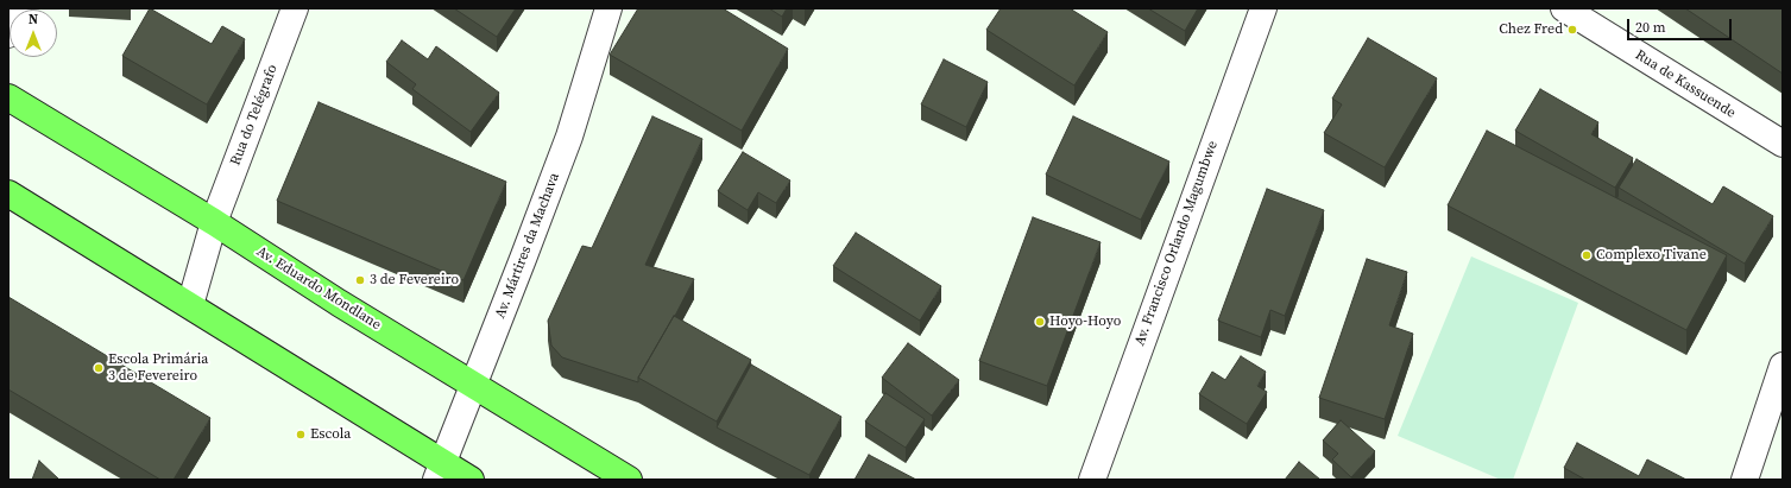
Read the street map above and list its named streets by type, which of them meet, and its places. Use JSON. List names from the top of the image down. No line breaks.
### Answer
{"streets":{"main road":["Av. Eduardo Mondlane"],"street":["Rua de Kassuende","Rua do Telégrafo","Av. Francisco Orlando Magumbwe","Av. Mártires da Machava"]},"crossings":[["Rua do Telégrafo","Av. Eduardo Mondlane"],["Av. Mártires da Machava","Av. Eduardo Mondlane"]],"places":["Chez Fred","Complexo Tivane","3 de Fevereiro","Hoyo-Hoyo","Escola Primária 3 de Fevereiro","Escola"],"scale_bar":"20 m","north":"top"}
